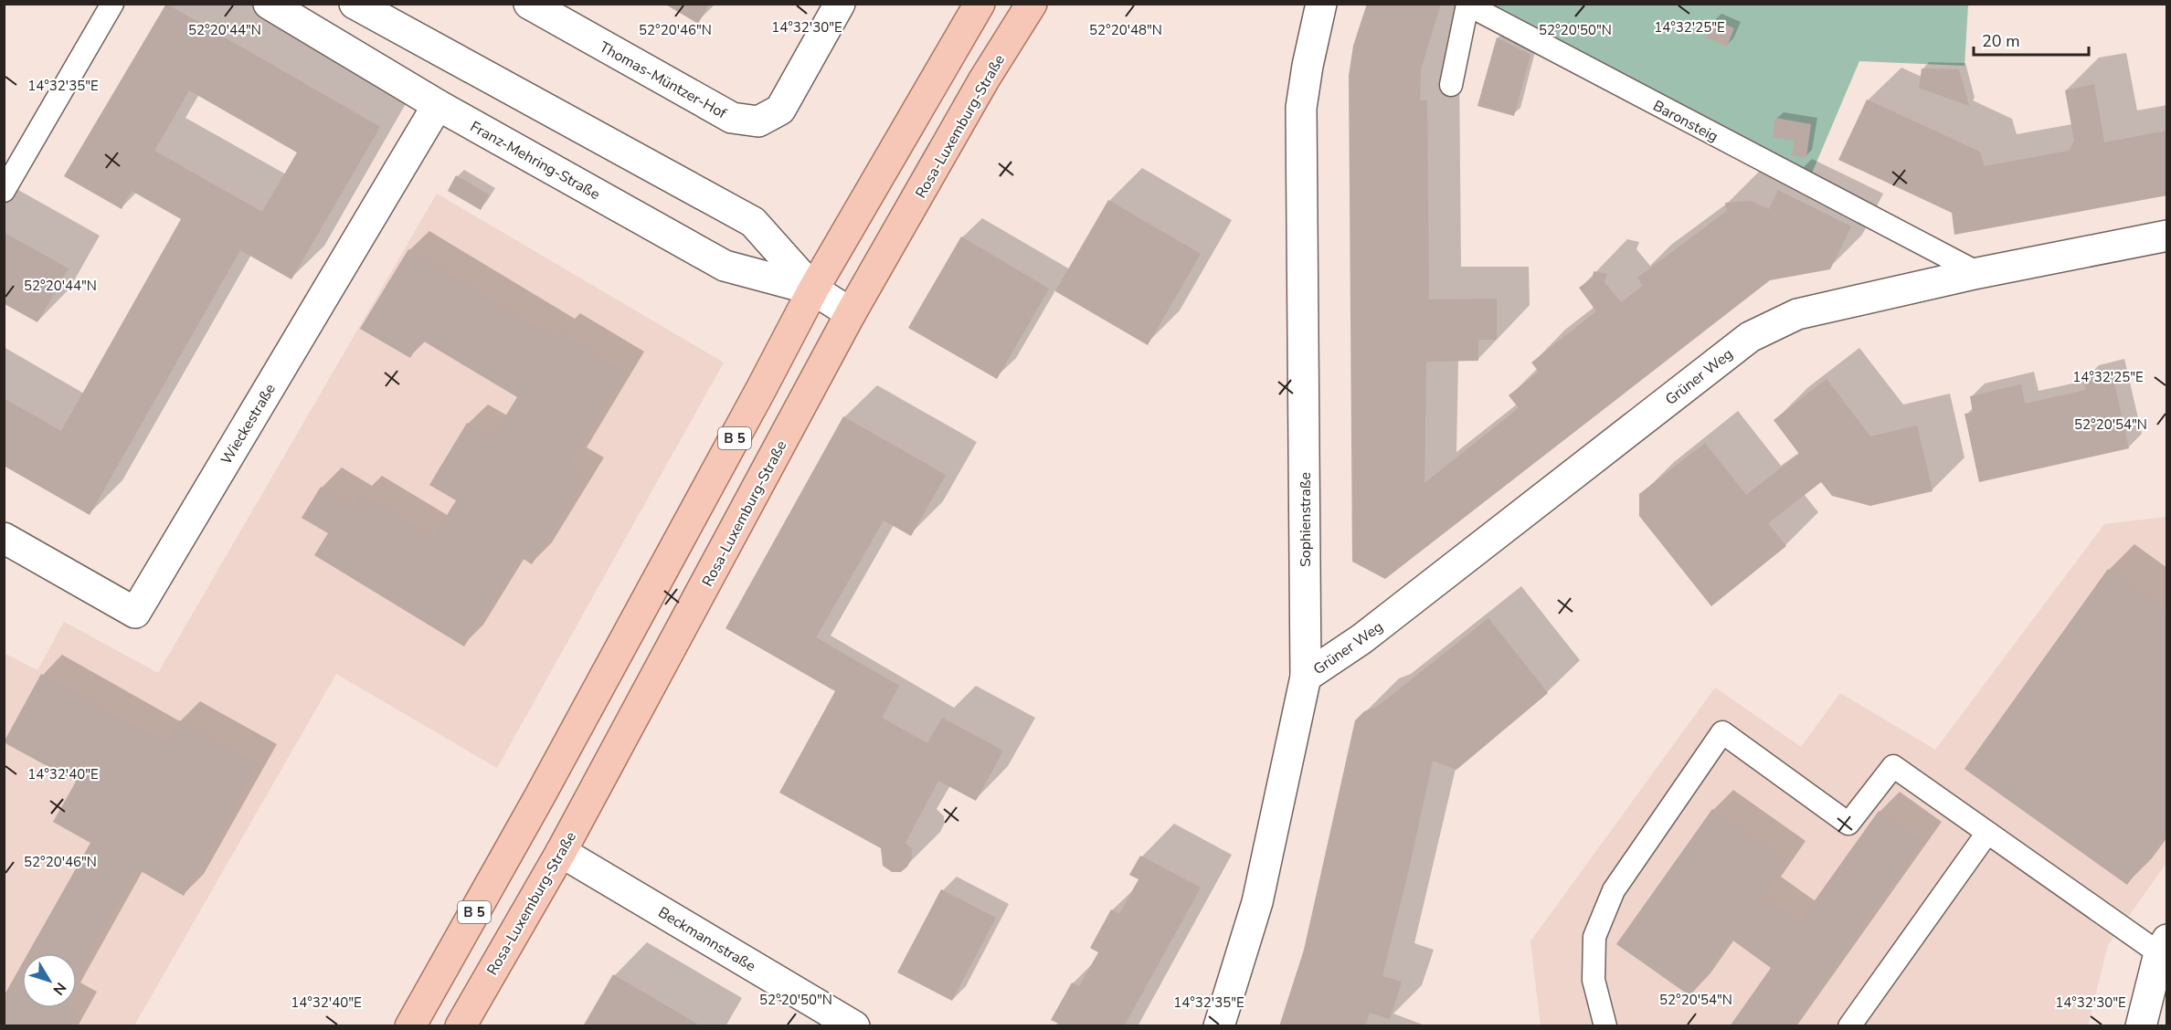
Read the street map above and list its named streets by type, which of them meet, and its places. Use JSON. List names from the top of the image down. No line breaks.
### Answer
{"streets":{"main road":["Rosa-Luxemburg-Straße","B 5"],"street":["Thomas-Müntzer-Hof","Franz-Mehring-Straße","Grüner Weg","Wieckestraße","Sophienstraße","Beckmannstraße"],"lane":["Baronsteig"]},"crossings":[["Baronsteig","Grüner Weg"],["Rosa-Luxemburg-Straße","Franz-Mehring-Straße"],["Rosa-Luxemburg-Straße","Beckmannstraße"],["Franz-Mehring-Straße","Wieckestraße"],["Franz-Mehring-Straße","B 5"],["Grüner Weg","Sophienstraße"]],"scale_bar":"20 m","north":"bottom right","coordinates":["14°32'25\"E","14°32'30\"E","52°20'46\"N","52°20'44\"N","52°20'48\"N","52°20'50\"N","14°32'35\"E","52°20'54\"N","14°32'40\"E"]}
